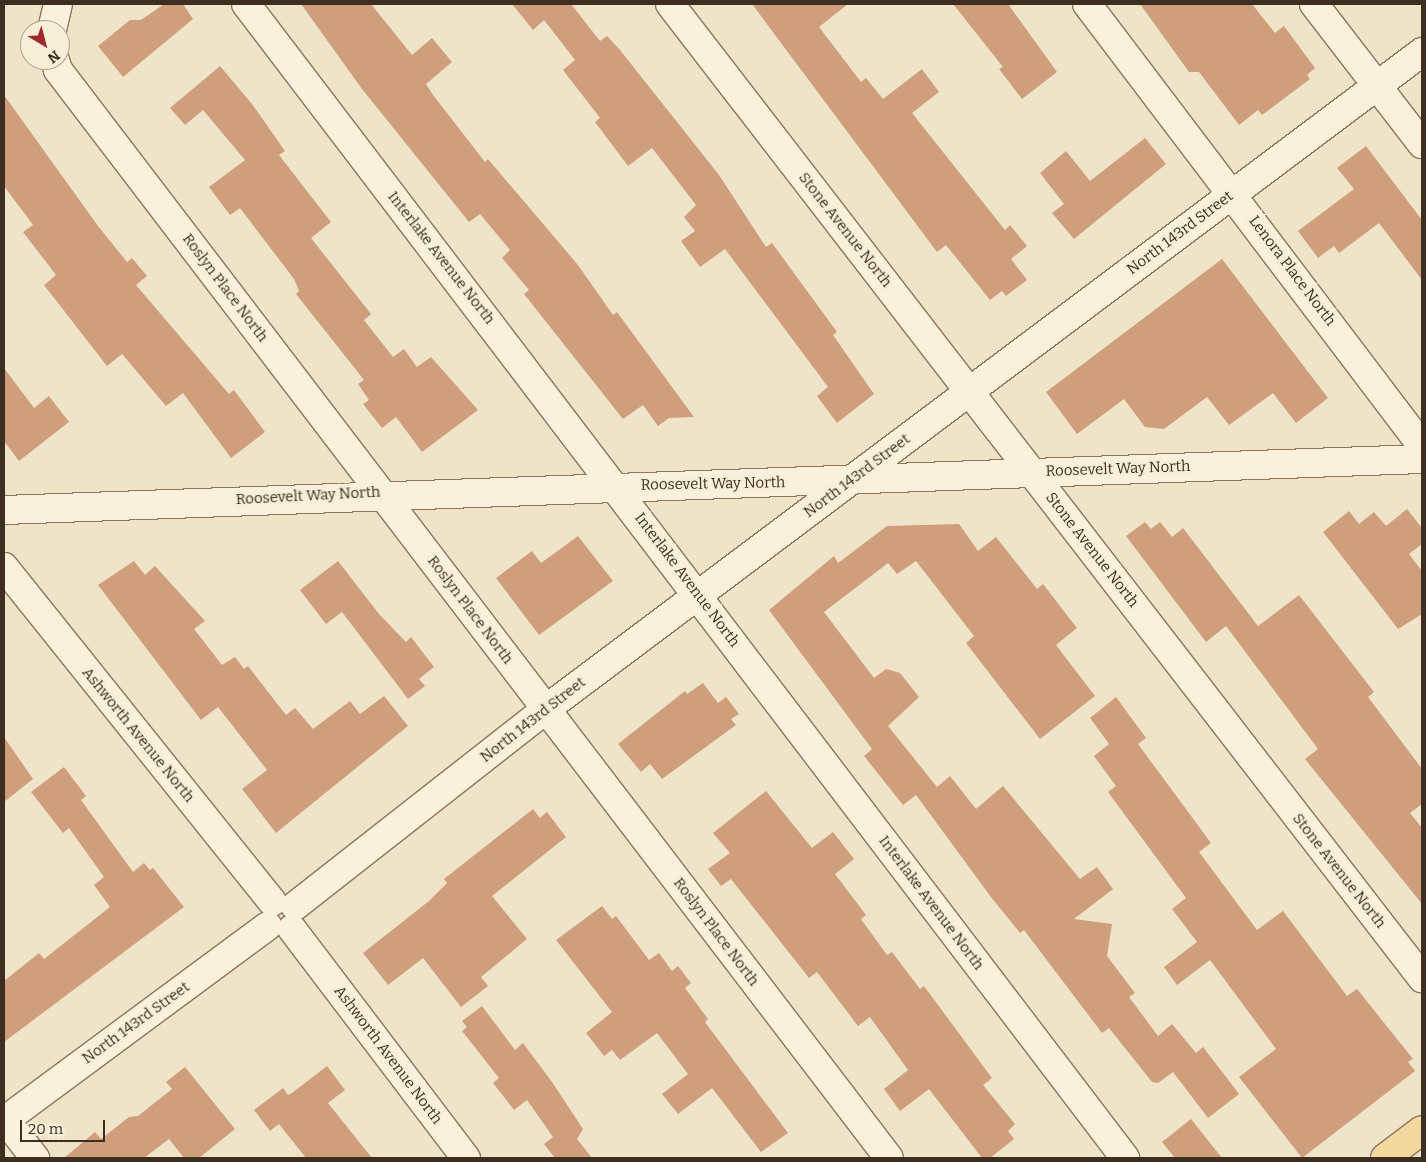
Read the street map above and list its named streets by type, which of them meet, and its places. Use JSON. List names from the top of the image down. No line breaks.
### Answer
{"streets":{"street":["Stone Avenue North","North 143rd Street","Interlake Avenue North","Lenora Place North","Roslyn Place North","Roosevelt Way North","Ashworth Avenue North"]},"crossings":[["Stone Avenue North","North 143rd Street"],["Stone Avenue North","Roosevelt Way North"],["North 143rd Street","Interlake Avenue North"],["North 143rd Street","Lenora Place North"],["North 143rd Street","Roslyn Place North"],["North 143rd Street","Roosevelt Way North"],["North 143rd Street","Ashworth Avenue North"],["Interlake Avenue North","Roosevelt Way North"],["Roslyn Place North","Roosevelt Way North"]],"scale_bar":"20 m","north":"bottom right"}
